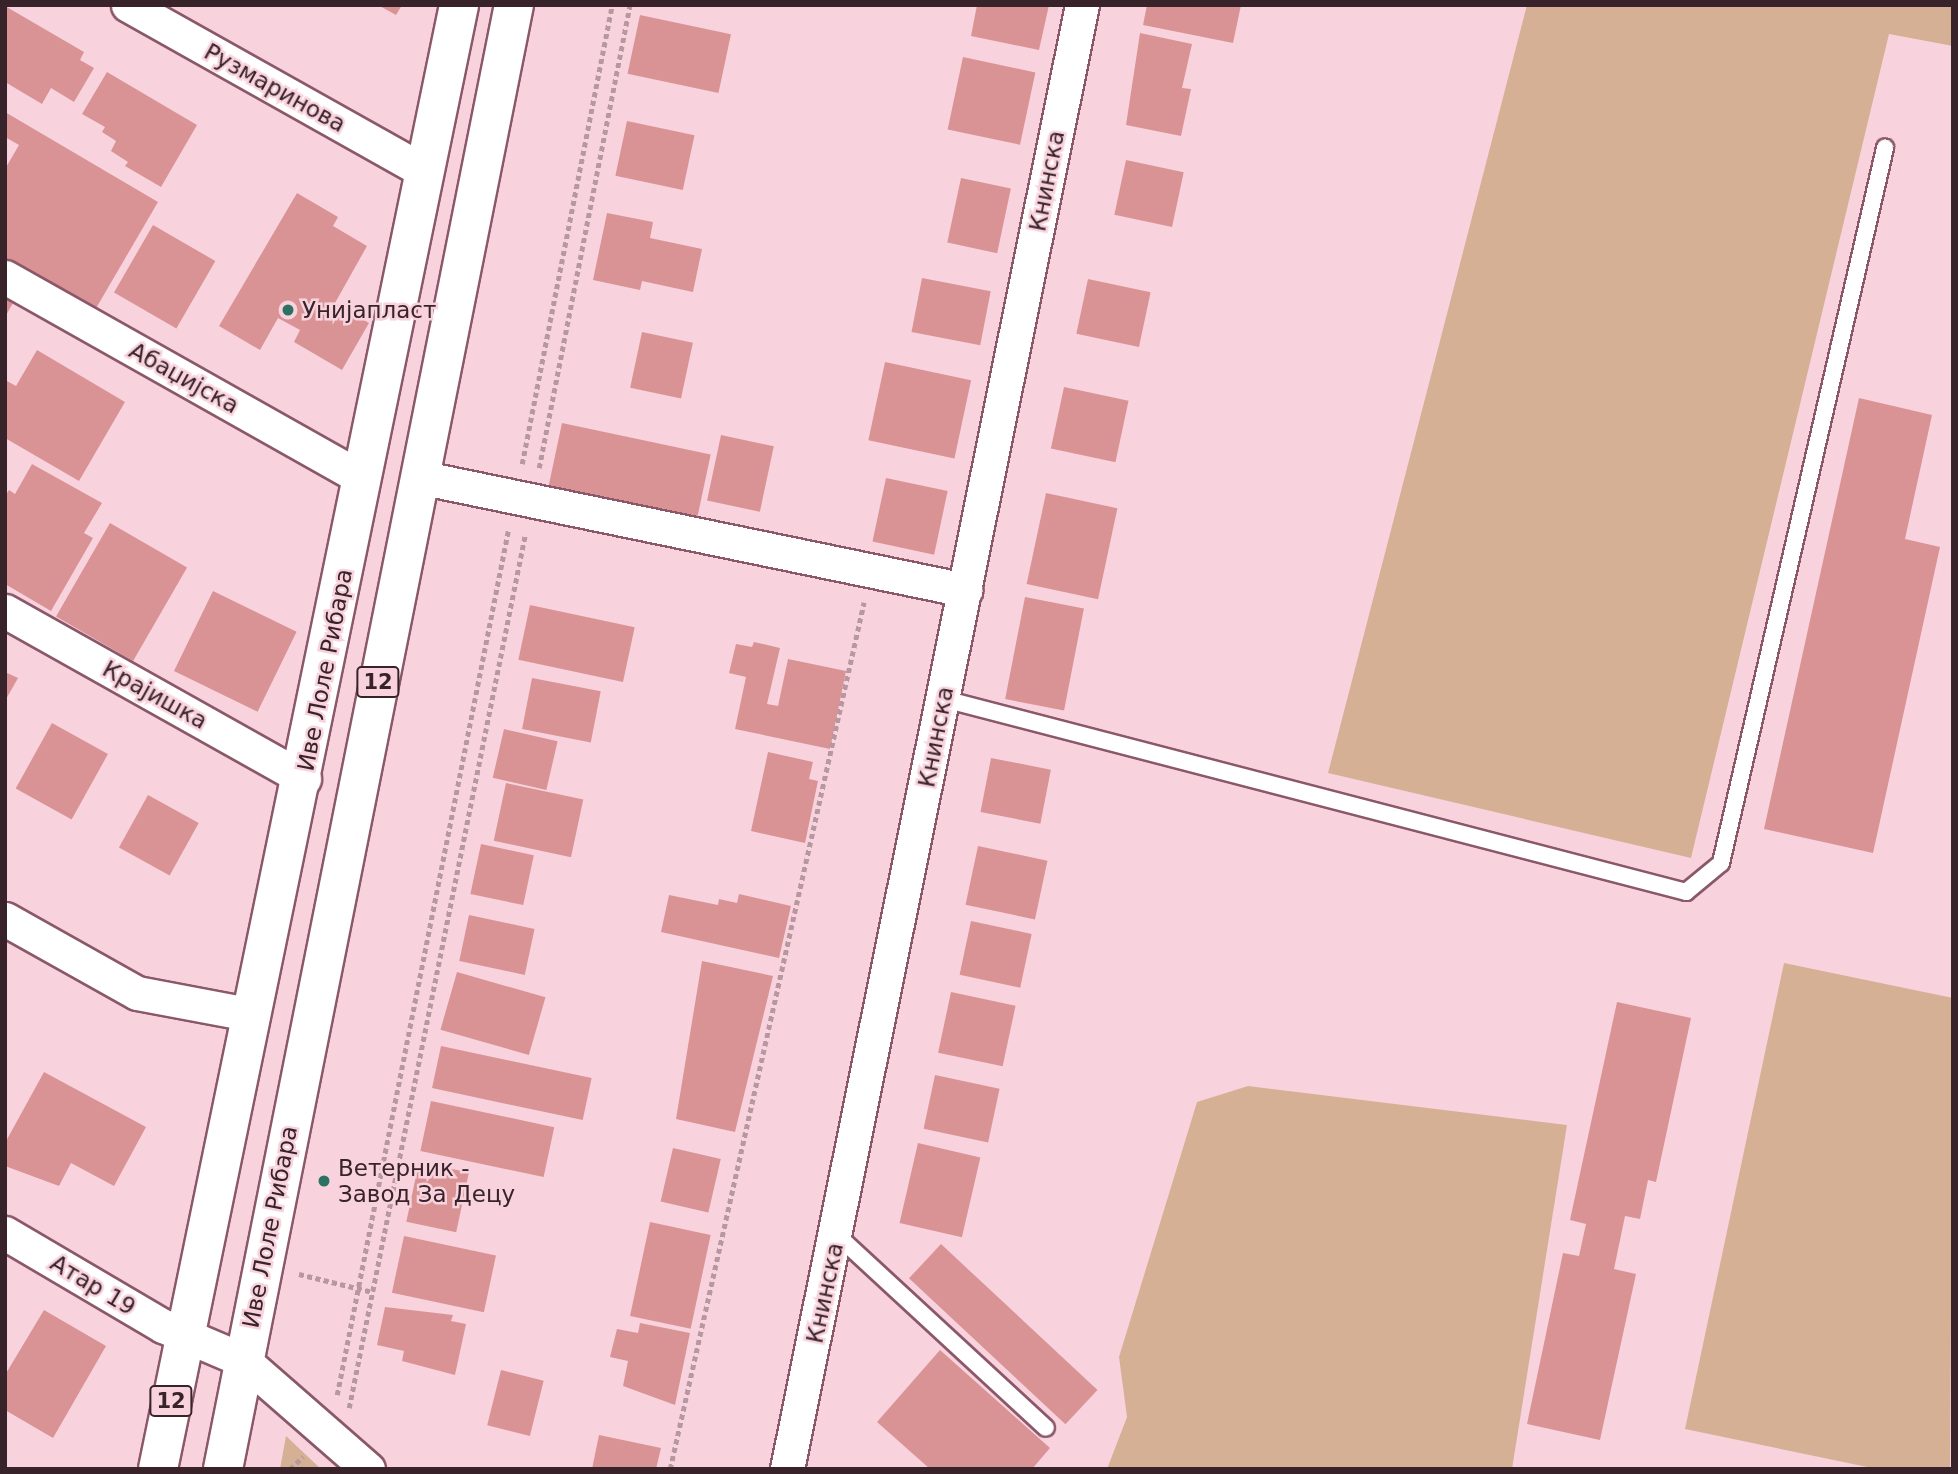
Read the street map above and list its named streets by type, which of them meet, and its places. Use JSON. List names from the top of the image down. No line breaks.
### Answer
{"streets":{"main road":["Иве Лоле Рибара","12"],"street":["Рузмаринова","Книнска","Абаџијска","Крајишка","Атар 19"]},"crossings":[["Рузмаринова","Иве Лоле Рибара"],["Абаџијска","Иве Лоле Рибара"],["Иве Лоле Рибара","12"],["Иве Лоле Рибара","Крајишка"],["Иве Лоле Рибара","Атар 19"],["12","Атар 19"]],"places":["Унијапласт","Ветерник - Завод За Децу"]}
